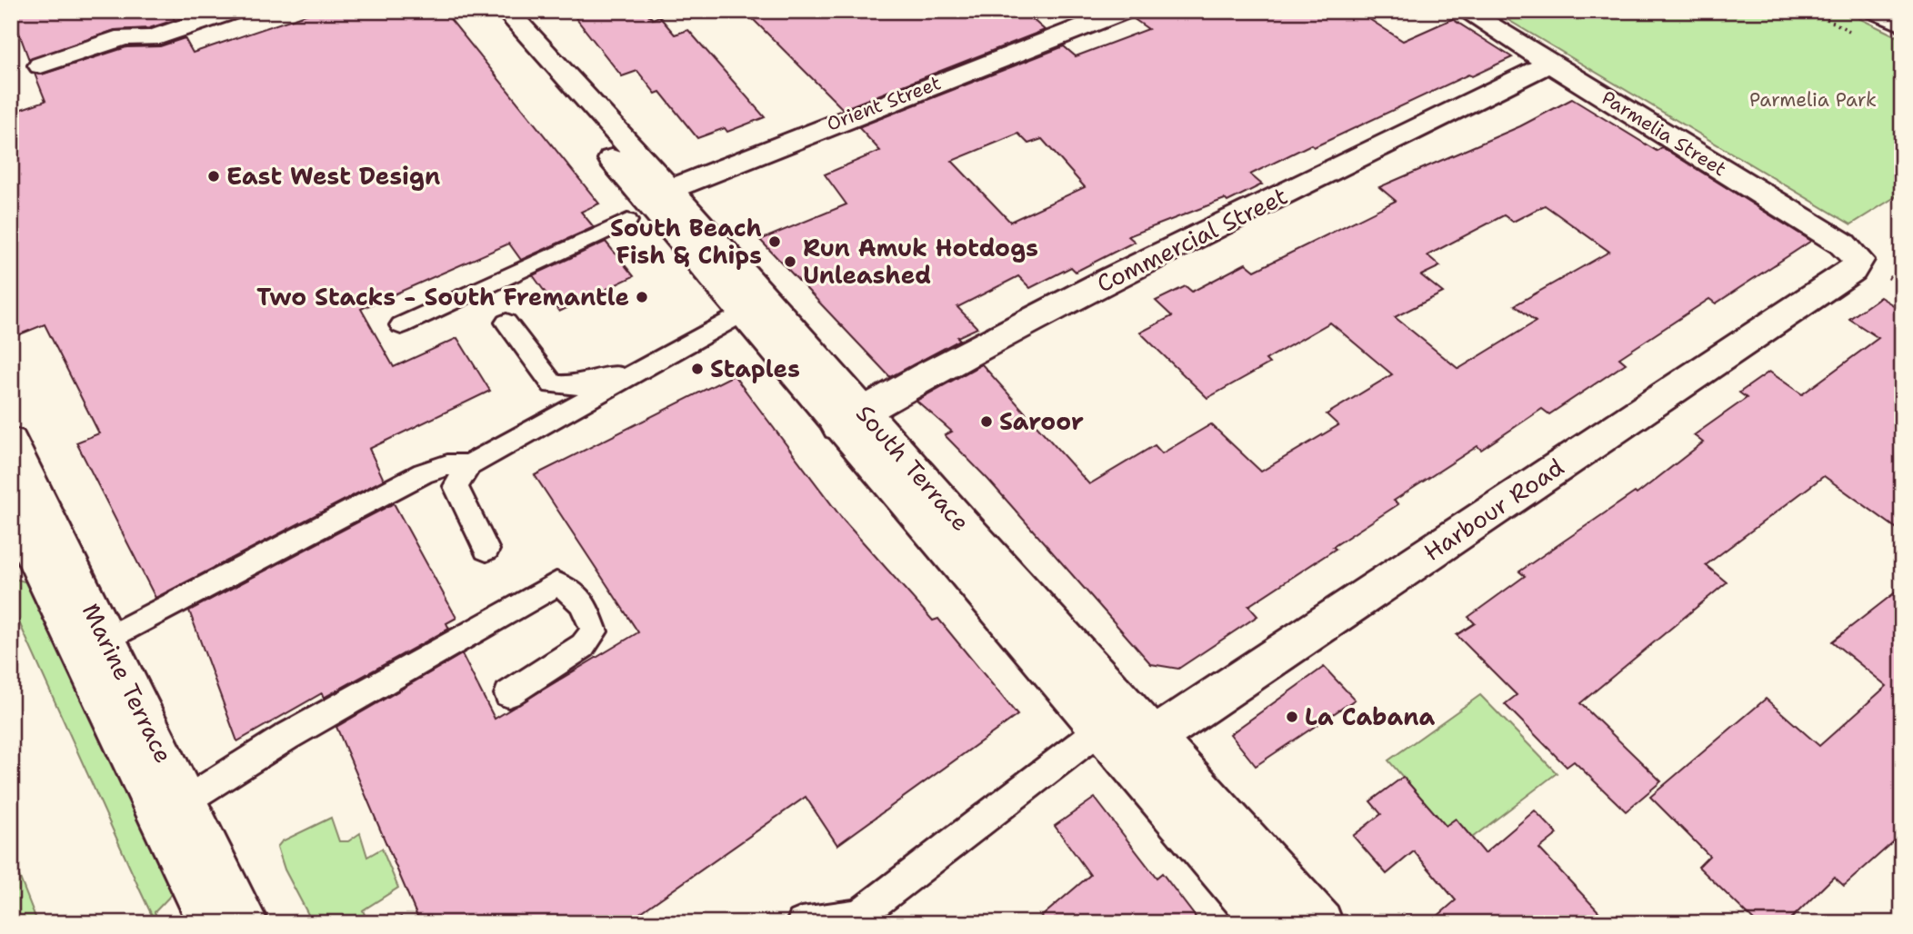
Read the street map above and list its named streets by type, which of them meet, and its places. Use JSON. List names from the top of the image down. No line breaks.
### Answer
{"streets":{"street":["Orient Street","Parmelia Street","Commercial Street","South Terrace","Harbour Road","Marine Terrace"]},"crossings":[["Orient Street","South Terrace"],["Parmelia Street","Commercial Street"],["Parmelia Street","Harbour Road"],["Commercial Street","South Terrace"],["South Terrace","Harbour Road"]],"parks":["Parmelia Park"],"places":["East West Design","South Beach Fish & Chips","Run Amuk Hotdogs Unleashed","Two Stacks - South Fremantle","Staples","Saroor","La Cabana"]}
